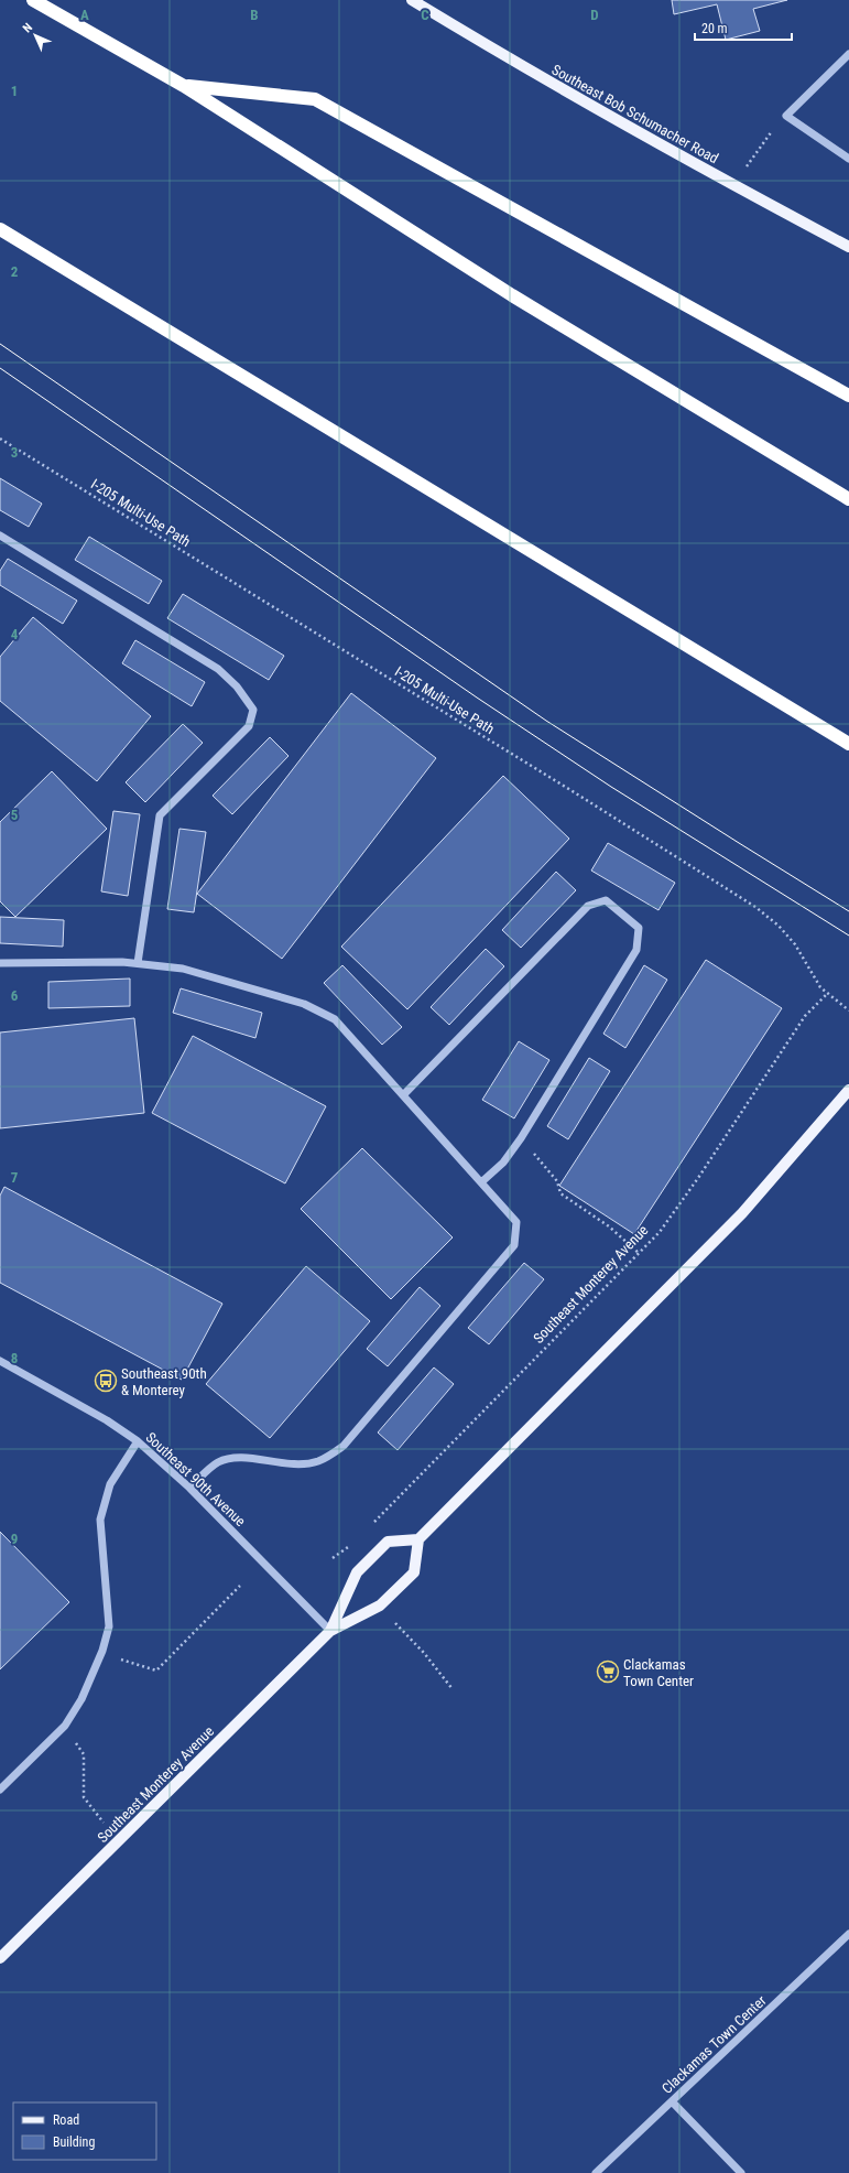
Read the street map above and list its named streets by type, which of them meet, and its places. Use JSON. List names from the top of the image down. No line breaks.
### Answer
{"streets":{"main road":["Southeast Bob Schumacher Road","Southeast Monterey Avenue"],"street":["Southeast 90th Avenue","Clackamas Town Center"],"path":["I-205 Multi-Use Path"]},"crossings":[["I-205 Multi-Use Path","Southeast Monterey Avenue"],["Southeast Monterey Avenue","Southeast 90th Avenue"]],"places":{"bus stop":["Southeast 90th & Monterey"],"supermarket":["Clackamas Town Center"]},"legend":["Road","Building"],"scale_bar":"20 m","north":"top left","grid":{"columns":["A","B","C","D"],"rows":["1","2","3","4","5","6","7","8","9"]}}
